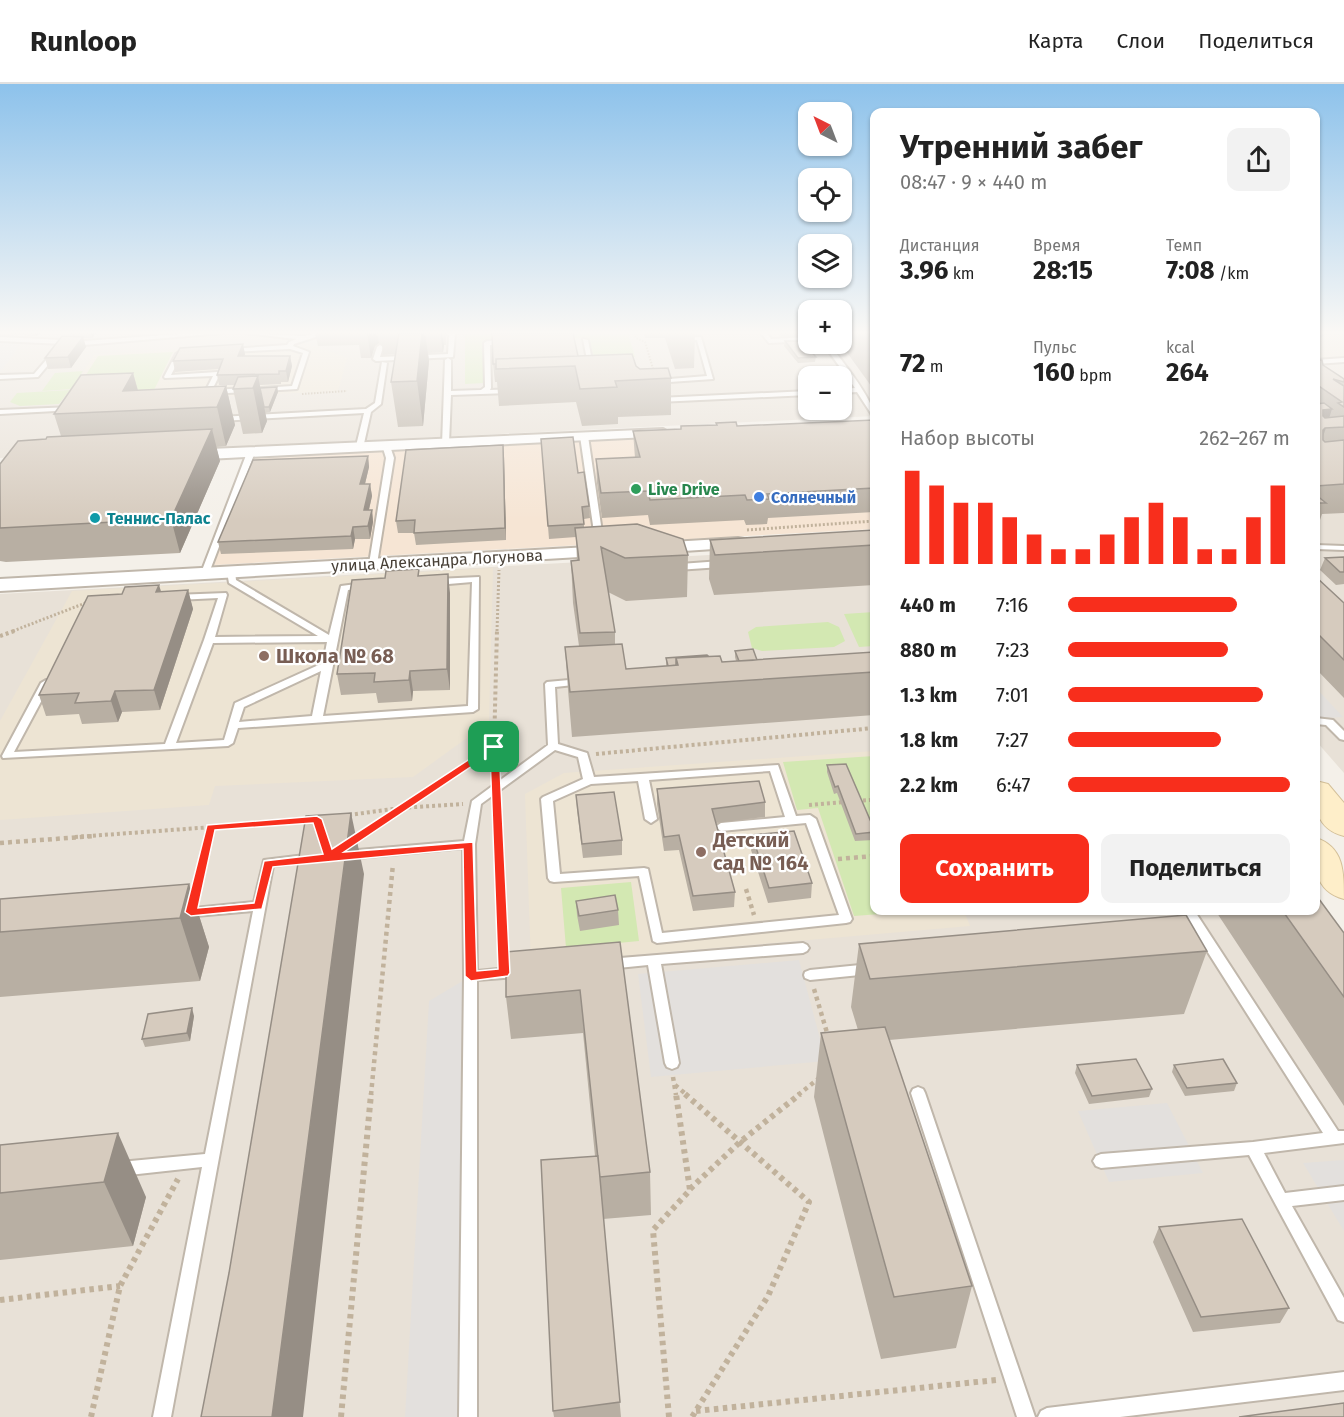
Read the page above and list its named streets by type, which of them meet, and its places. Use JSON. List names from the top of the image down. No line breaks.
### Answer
{"streets":{"street":["улица Александра Логунова"]},"places":["Live Drive","Солнечный","Теннис-Палас","Школа № 68","Детский сад № 164"],"north":"top left","page":{"header":"Runloop","nav":["Карта","Слои","Поделиться"],"map_buttons":["+","−"],"heading":["Утренний забег","08:47 · 9 × 440 m"],"stats":[["Дистанция","3.96 km"],["Время","28:15"],["Темп","7:08 /km"],["72 m"],["Пульс","160 bpm"],["kcal","264"]],"chart":["Набор высоты","262–267 m"],"list":[{"name":"440 m","note":"7:16"},{"name":"880 m","note":"7:23"},{"name":"1.3 km","note":"7:01"},{"name":"1.8 km","note":"7:27"},{"name":"2.2 km","note":"6:47"}],"buttons":["Сохранить","Поделиться"]}}
